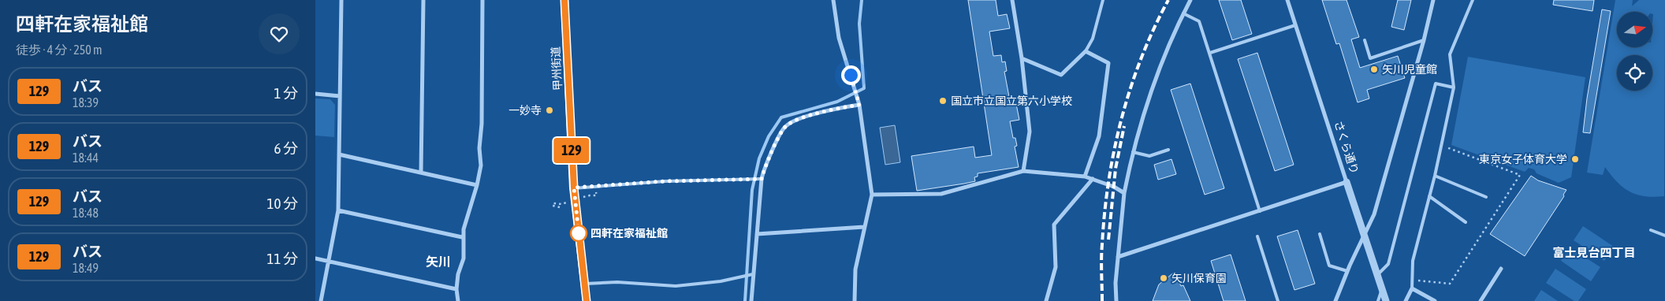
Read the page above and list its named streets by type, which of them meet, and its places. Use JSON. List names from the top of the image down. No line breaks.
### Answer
{"streets":{"main road":["甲州街道"],"street":["さくら通り"]},"districts":["富士見台四丁目","矢川"],"places":["矢川児童館","国立市立国立第六小学校","一妙寺","東京女子体育大学","四軒在家福祉館","矢川保育園"],"lines":["bus line 129"],"north":"right","page":{"heading":["四軒在家福祉館","徒歩 · 4 分 · 250 m"],"on_map":"129","list":[{"mark":"129","name":"バス","note":"18:39","value":"1 分"},{"mark":"129","name":"バス","note":"18:44","value":"6 分"},{"mark":"129","name":"バス","note":"18:48","value":"10 分"},{"mark":"129","name":"バス","note":"18:49","value":"11 分"}]}}
